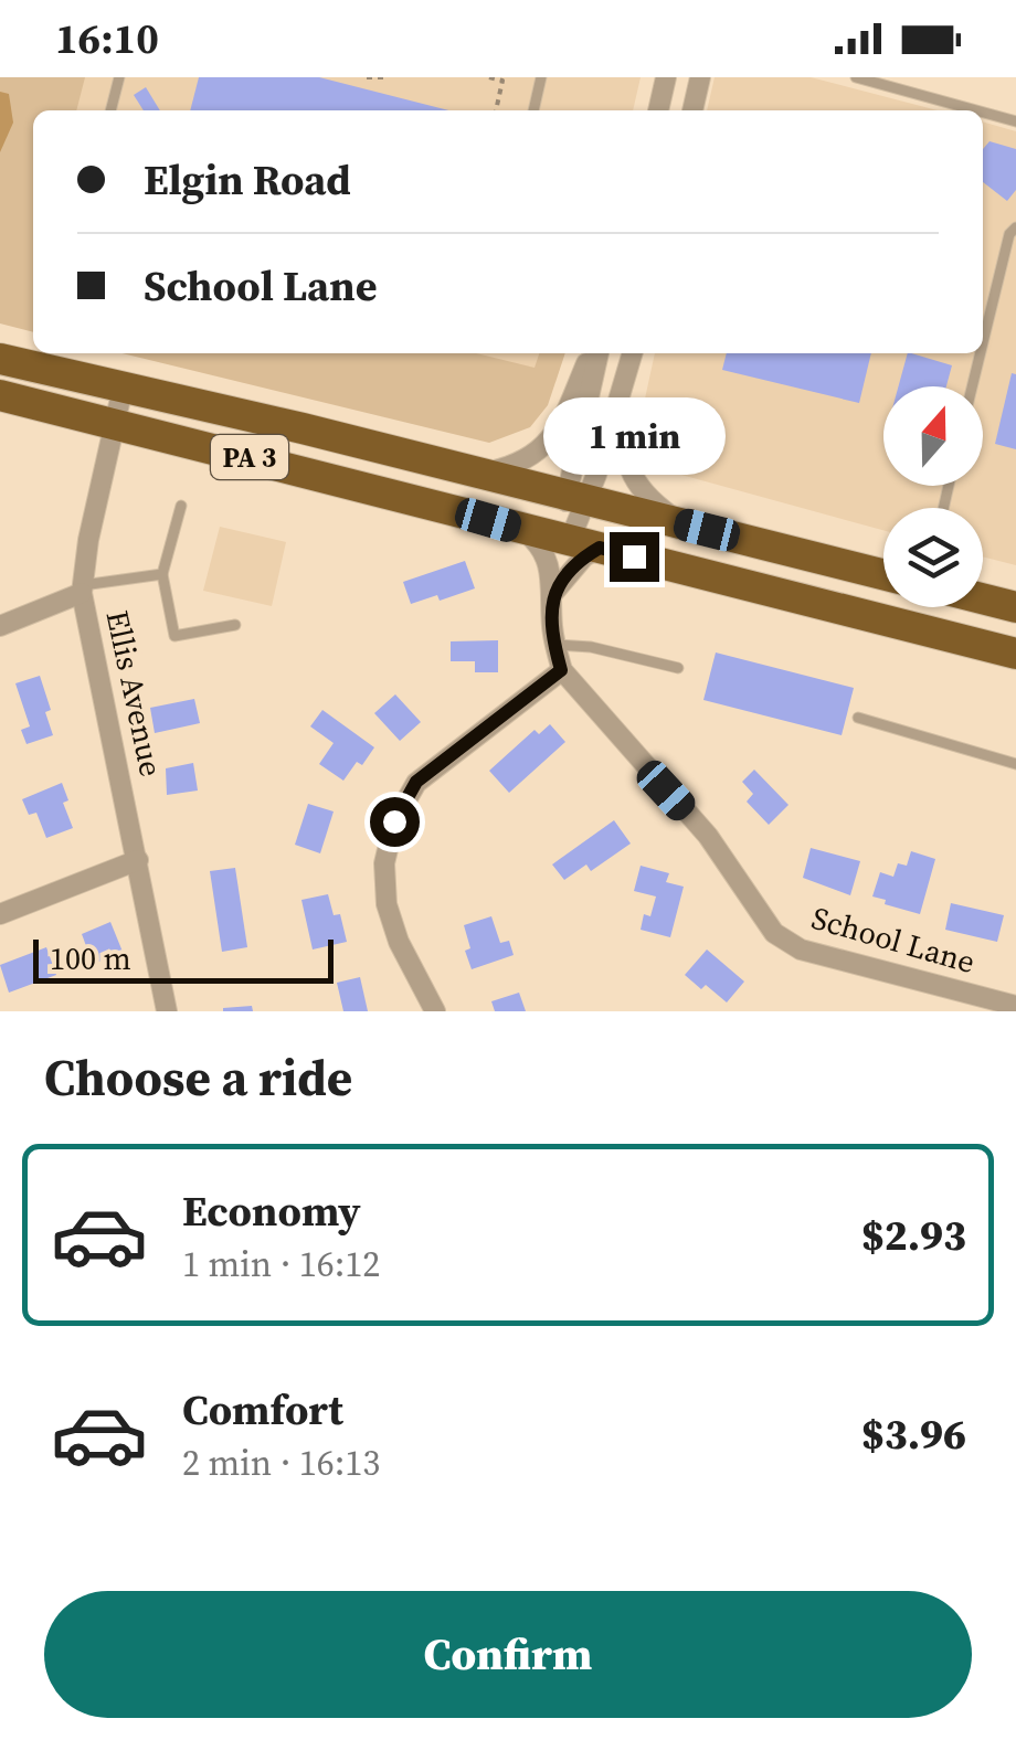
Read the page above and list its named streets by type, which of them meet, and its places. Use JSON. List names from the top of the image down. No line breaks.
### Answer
{"streets":{"highway":["PA 3"],"street":["Ellis Avenue","School Lane"]},"crossings":[["PA 3","Ellis Avenue"],["PA 3","School Lane"]],"scale_bar":"100 m","north":"top","page":{"status":"16:10","banner":["Elgin Road","School Lane"],"bubble":"1 min","scale":"100 m","heading":"Choose a ride","list":[{"name":"Economy","note":"1 min · 16:12","value":"$2.93"},{"name":"Comfort","note":"2 min · 16:13","value":"$3.96"}],"buttons":"Confirm"}}
